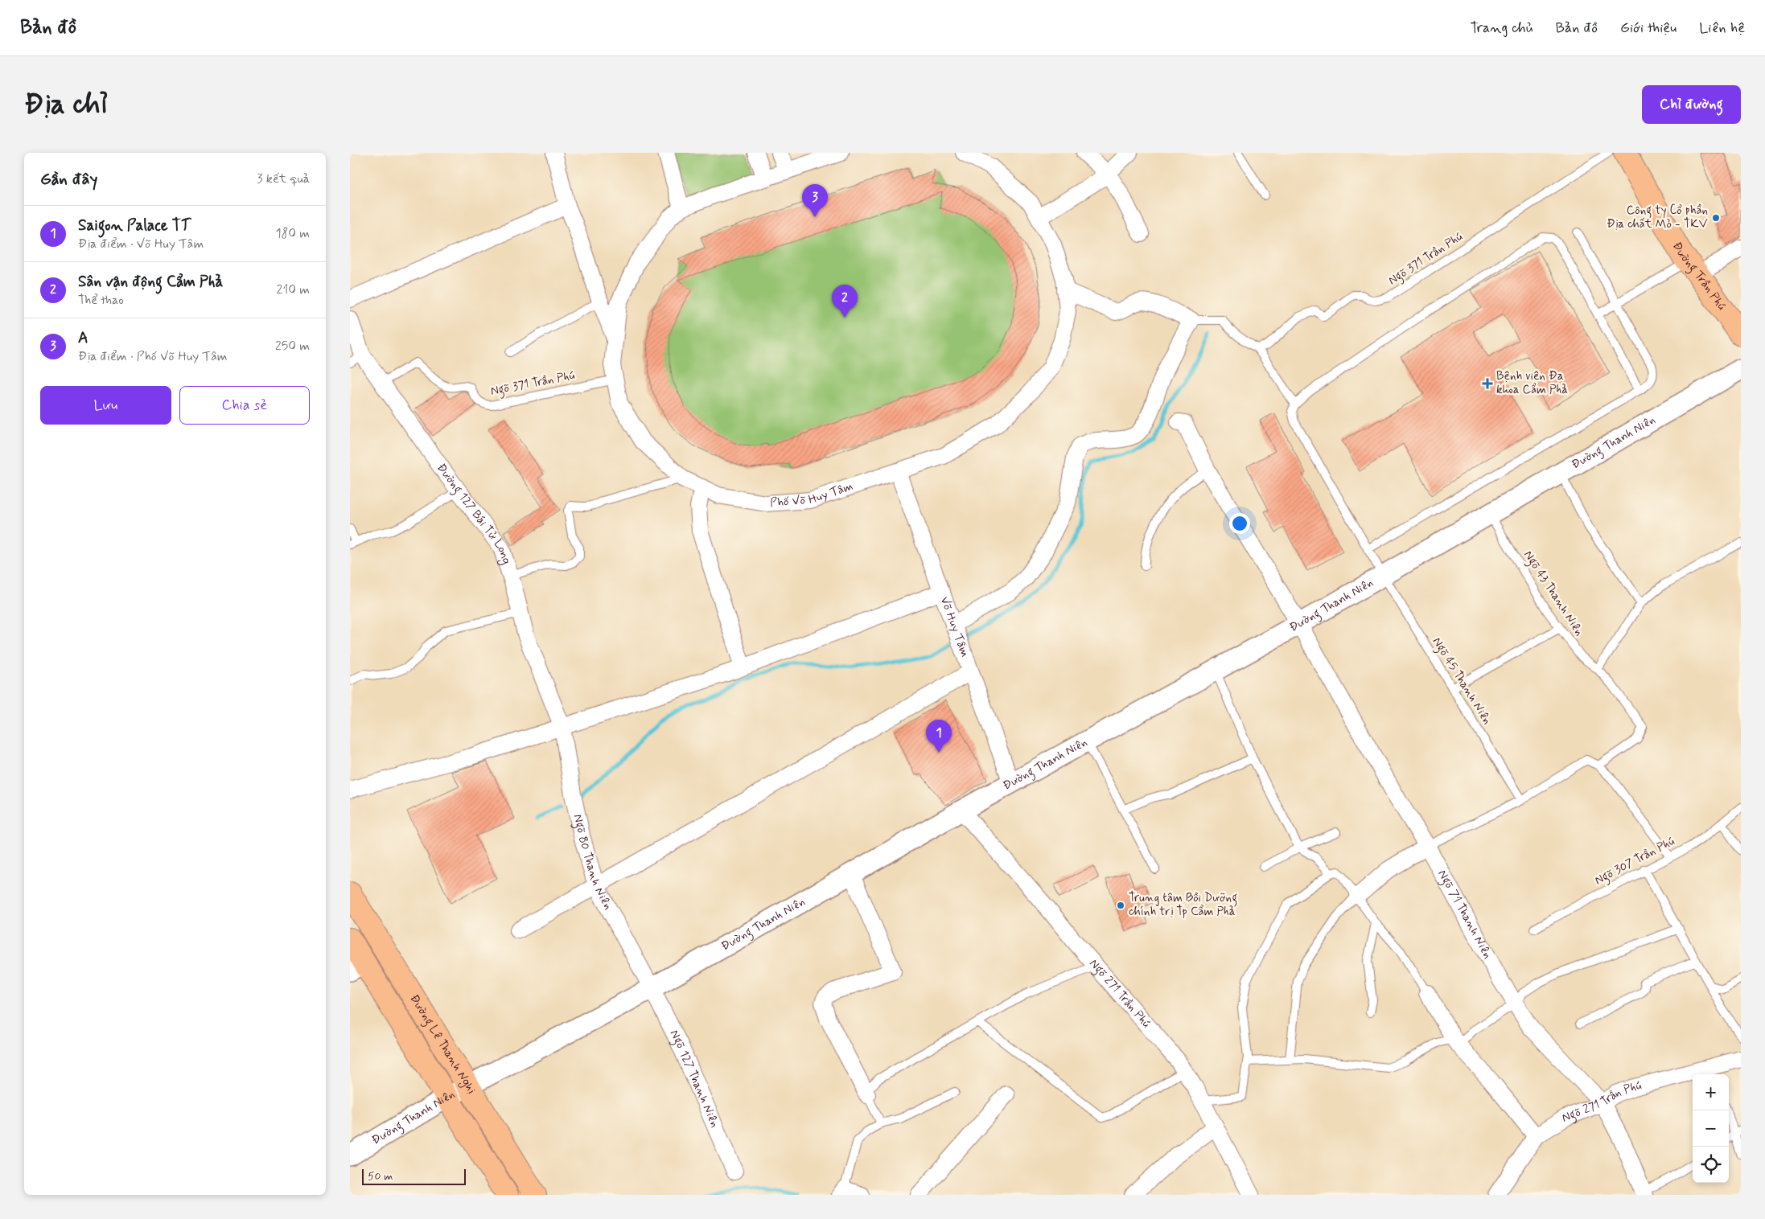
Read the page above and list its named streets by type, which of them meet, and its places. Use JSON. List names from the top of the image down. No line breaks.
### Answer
{"streets":{"main road":["Đường Trần Phú","Đường Lê Thanh Nghị"],"street":["Đường Thanh Niên","Phố Võ Huy Tâm","Đường 127 Bái Tử Long","Võ Huy Tâm","Ngõ 80 Thanh Niên","Ngõ 71 Thanh Niên","Ngõ 271 Trần Phú","Ngõ 127 Thanh Niên"],"lane":["Ngõ 371 Trần Phú","Ngõ 43 Thanh Niên","Ngõ 45 Thanh Niên","Ngõ 307 Trần Phú"]},"crossings":[["Ngõ 371 Trần Phú","Phố Võ Huy Tâm"],["Ngõ 371 Trần Phú","Đường 127 Bái Tử Long"],["Đường Thanh Niên","Ngõ 43 Thanh Niên"],["Đường Thanh Niên","Võ Huy Tâm"],["Đường Thanh Niên","Ngõ 45 Thanh Niên"],["Đường Thanh Niên","Ngõ 80 Thanh Niên"],["Đường Thanh Niên","Ngõ 71 Thanh Niên"],["Đường Thanh Niên","Ngõ 271 Trần Phú"],["Đường Thanh Niên","Đường Lê Thanh Nghị"],["Đường Thanh Niên","Ngõ 127 Thanh Niên"],["Phố Võ Huy Tâm","Võ Huy Tâm"],["Đường 127 Bái Tử Long","Ngõ 80 Thanh Niên"],["Ngõ 80 Thanh Niên","Ngõ 127 Thanh Niên"],["Ngõ 71 Thanh Niên","Ngõ 271 Trần Phú"]],"places":{"other":["Công ty Cổ phần Địa chất Mỏ - TKV","Trung tâm Bồi Dưỡng chính trị Tp Cẩm Phả"],"health":["Bệnh viện Đa khoa Cẩm Phả"]},"scale_bar":"50 m","page":{"header":"Bản đồ","nav":["Trang chủ","Bản đồ","Giới thiệu","Liên hệ"],"buttons":["Chỉ đường",["Lưu","Chia sẻ"]],"title":"Địa chỉ","heading":["Gần đây","3 kết quả"],"pins":["3","2","1"],"list":[{"mark":"1","name":"Saigon Palace TT","note":"Địa điểm · Võ Huy Tâm","value":"180 m"},{"mark":"2","name":"Sân vận động Cẩm Phả","note":"Thể thao","value":"210 m"},{"mark":"3","name":"A","note":"Địa điểm · Phố Võ Huy Tâm","value":"250 m"}],"map_buttons":["+","−"],"scale":"50 m"}}
